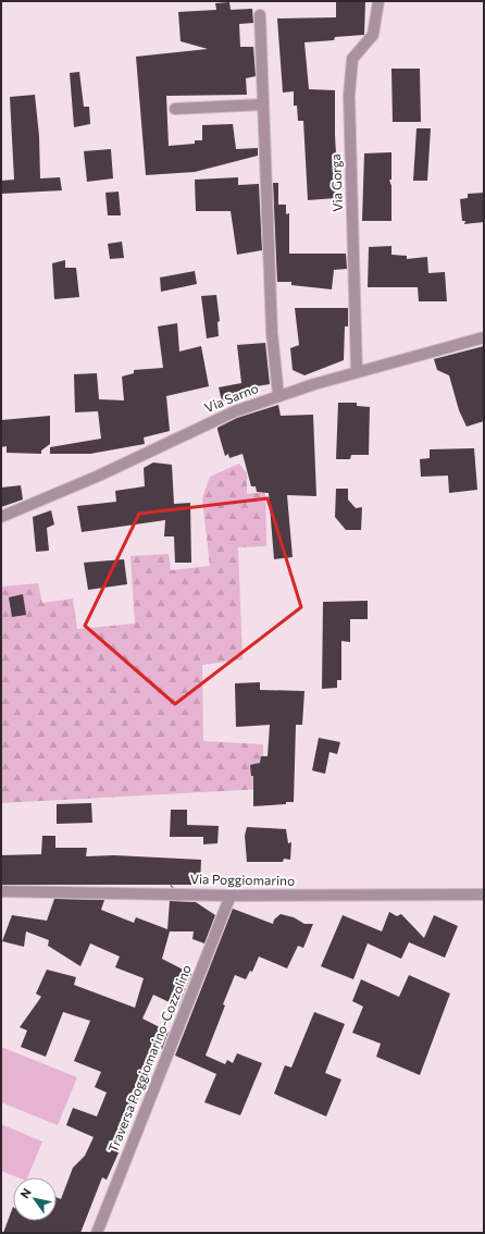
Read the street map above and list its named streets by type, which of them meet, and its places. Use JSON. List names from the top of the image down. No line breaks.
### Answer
{"streets":{"street":["Via Gorga","Via Sarno","Via Poggiomarino","Traversa Poggiomarino-Cozzolino"]},"crossings":[["Via Gorga","Via Sarno"],["Via Poggiomarino","Traversa Poggiomarino-Cozzolino"]],"north":"top left"}
